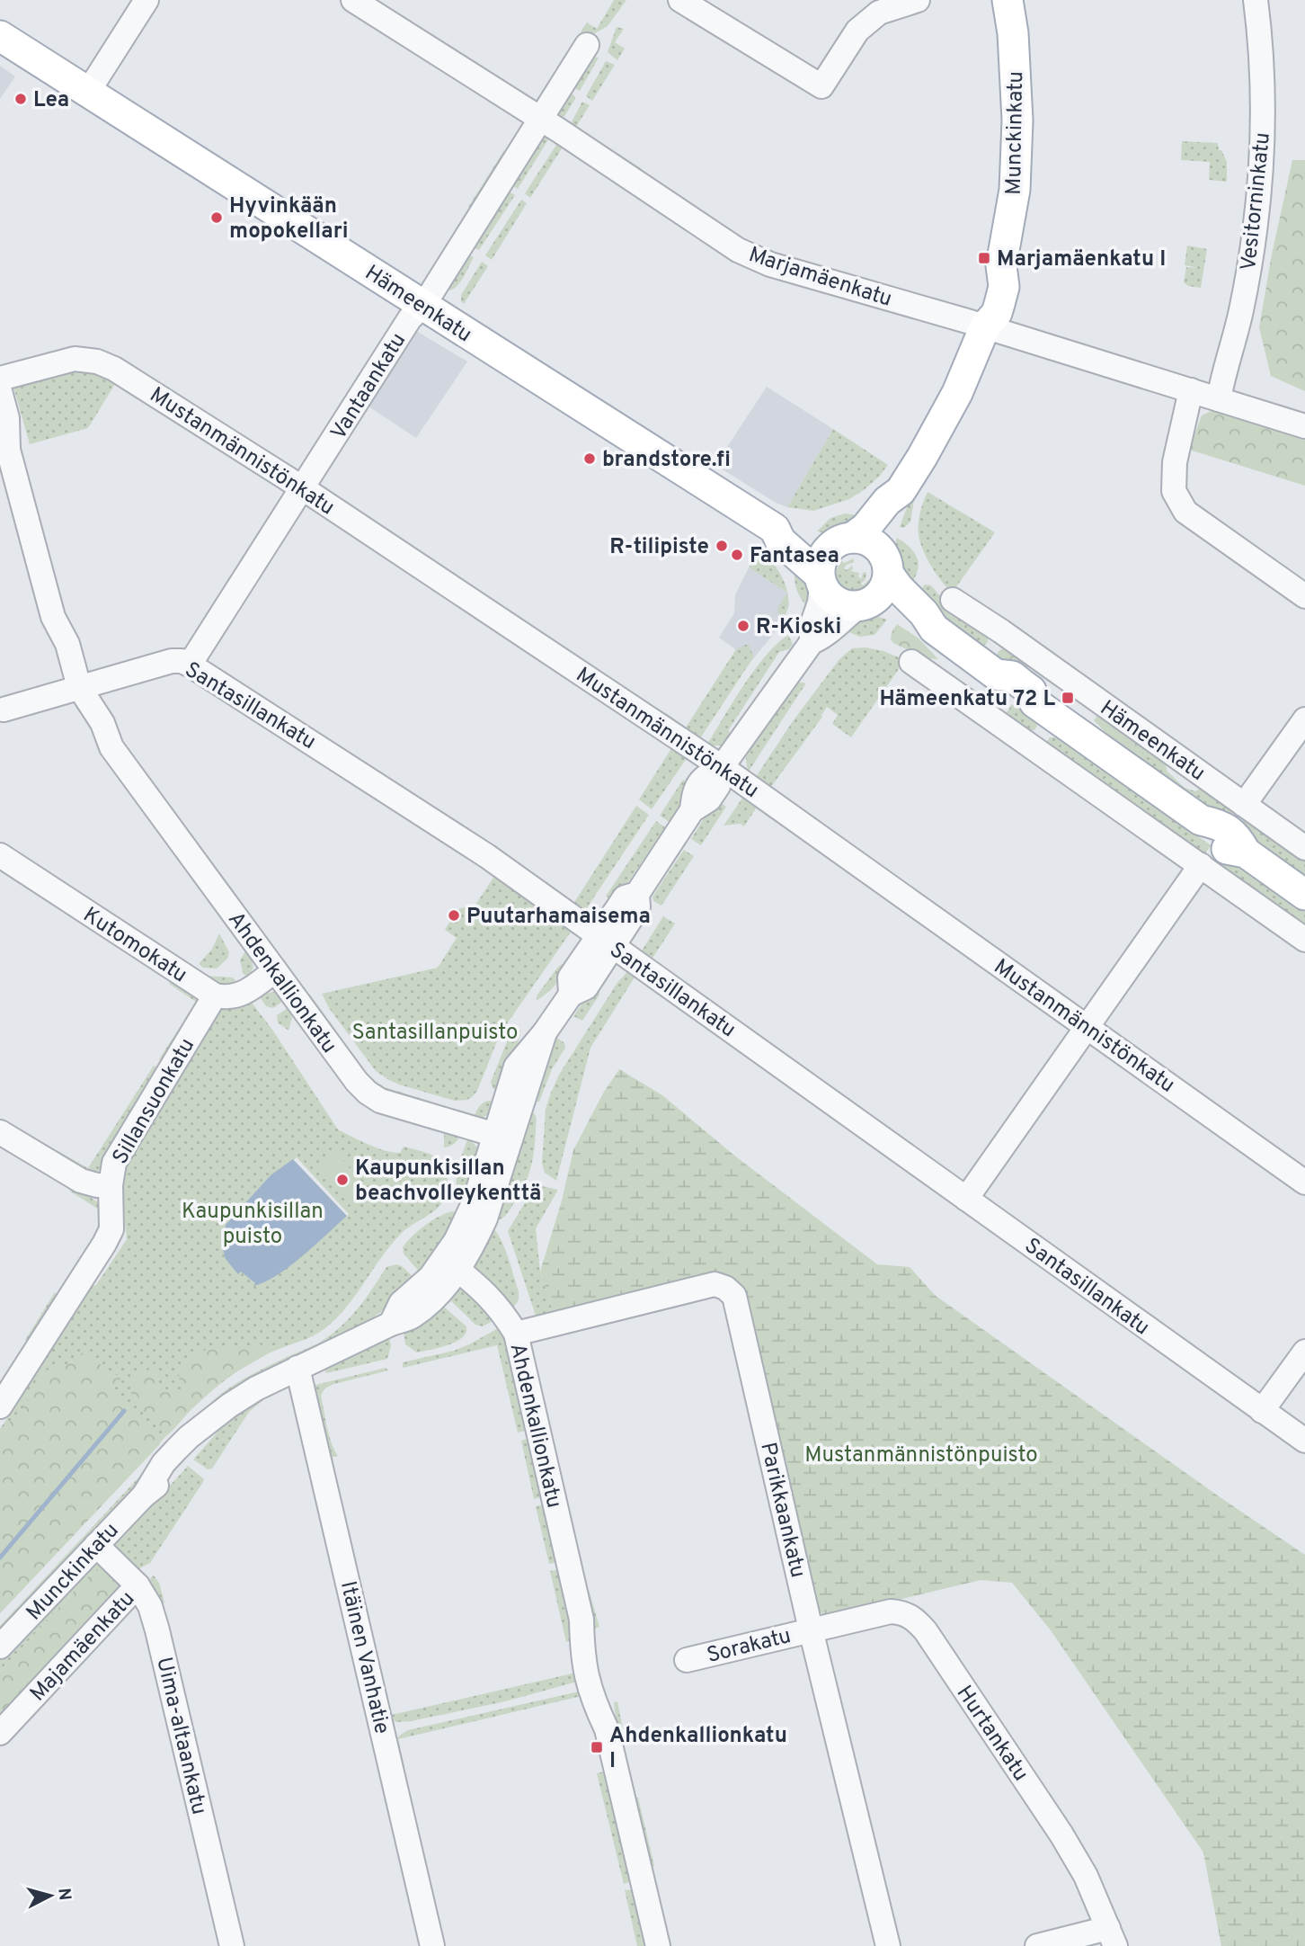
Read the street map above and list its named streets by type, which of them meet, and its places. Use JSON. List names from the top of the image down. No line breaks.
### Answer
{"streets":{"main road":["Munckinkatu","Hämeenkatu"],"street":["Vesitorninkatu","Marjamäenkatu","Vantaankatu","Mustanmännistönkatu","Santasillankatu","Kutomokatu","Ahdenkallionkatu","Sillansuonkatu","Parikkaankatu","Sorakatu","Majamäenkatu","Itäinen Vanhatie","Hurtankatu","Uima-altaankatu"]},"crossings":[["Munckinkatu","Marjamäenkatu"],["Munckinkatu","Hämeenkatu"],["Munckinkatu","Mustanmännistönkatu"],["Munckinkatu","Santasillankatu"],["Munckinkatu","Ahdenkallionkatu"],["Munckinkatu","Itäinen Vanhatie"],["Munckinkatu","Uima-altaankatu"],["Vesitorninkatu","Marjamäenkatu"],["Marjamäenkatu","Vantaankatu"],["Hämeenkatu","Vantaankatu"],["Vantaankatu","Mustanmännistönkatu"],["Vantaankatu","Santasillankatu"],["Santasillankatu","Ahdenkallionkatu"],["Kutomokatu","Sillansuonkatu"],["Ahdenkallionkatu","Parikkaankatu"],["Parikkaankatu","Sorakatu"],["Parikkaankatu","Hurtankatu"],["Sorakatu","Hurtankatu"],["Majamäenkatu","Uima-altaankatu"]],"parks":["Santasillanpuisto","Kaupunkisillan puisto","Mustanmännistönpuisto"],"places":{"other":["Lea","Hyvinkään mopokellari","brandstore.fi","R-tilipiste","Fantasea","R-Kioski","Puutarhamaisema","Kaupunkisillan beachvolleykenttä"],"transit":["Marjamäenkatu I","Hämeenkatu 72 L","Ahdenkallionkatu I"]},"north":"right"}
